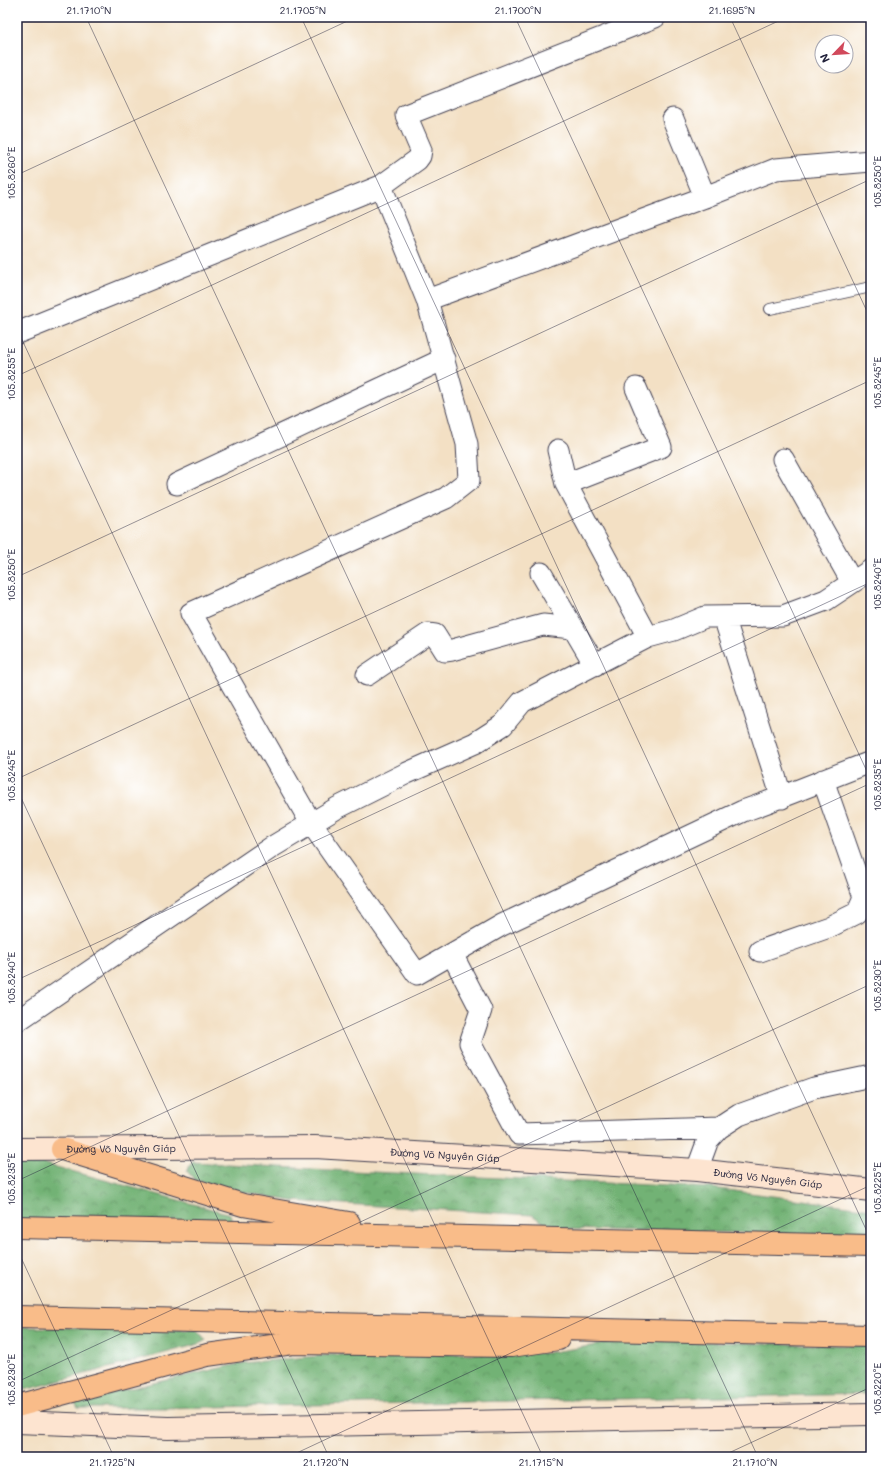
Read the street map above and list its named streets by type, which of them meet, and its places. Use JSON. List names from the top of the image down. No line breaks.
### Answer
{"streets":{"main road":["Đường Võ Nguyên Giáp"]},"north":"bottom left","coordinates":["21.1710°N","21.1705°N","21.1700°N","21.1695°N","105.8260°E","105.8250°E","105.8255°E","105.8245°E","105.8240°E","105.8235°E","105.8230°E","105.8225°E","105.8220°E","21.1725°N","21.1720°N","21.1715°N"]}
